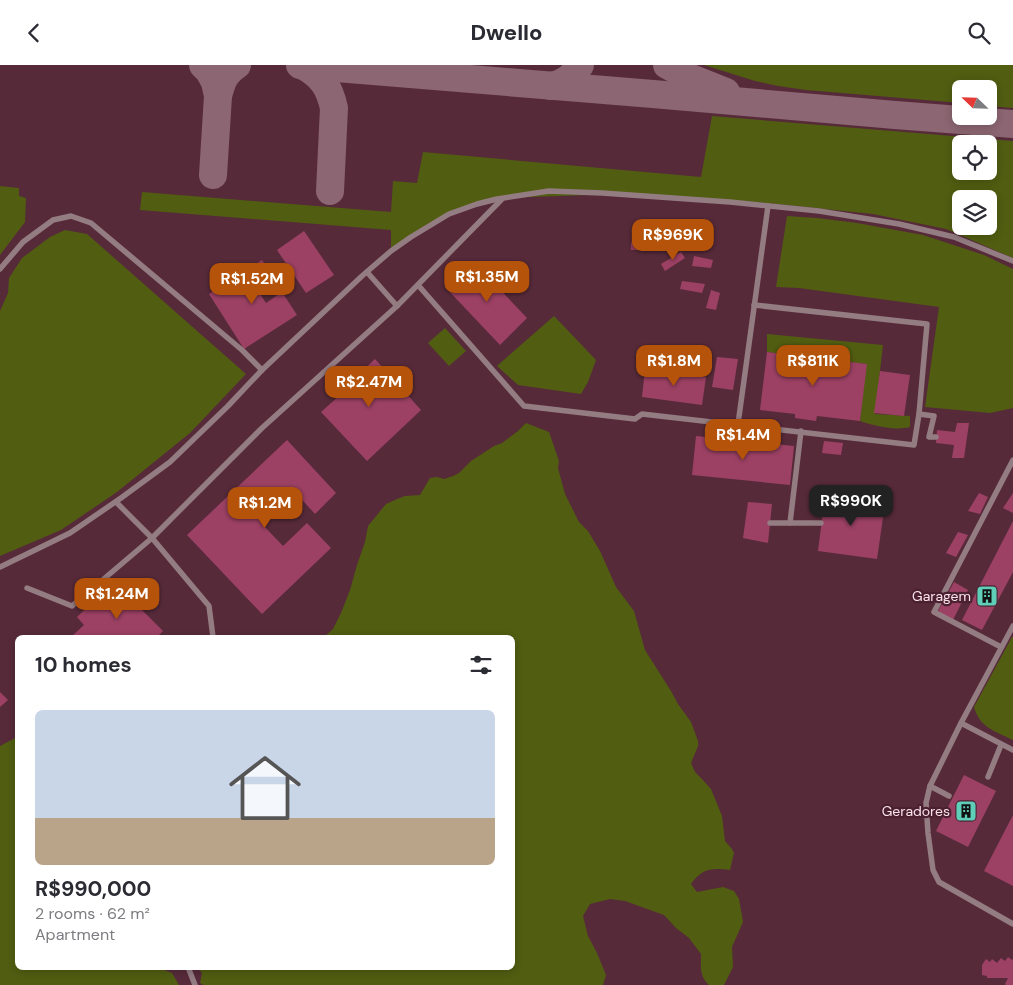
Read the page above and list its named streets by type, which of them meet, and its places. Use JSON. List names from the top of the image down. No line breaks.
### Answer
{"places":{"building":["Garagem","Geradores"]},"north":"top left","page":{"header":"Dwello","price":["R$969K","R$1.35M","R$1.52M","R$1.8M","R$811K","R$2.47M","R$1.4M","R$990K","R$1.2M","R$1.24M"],"heading":"10 homes","list":[{"name":"R$990,000","note":"2 rooms · 62 m² · Apartment"}]}}
